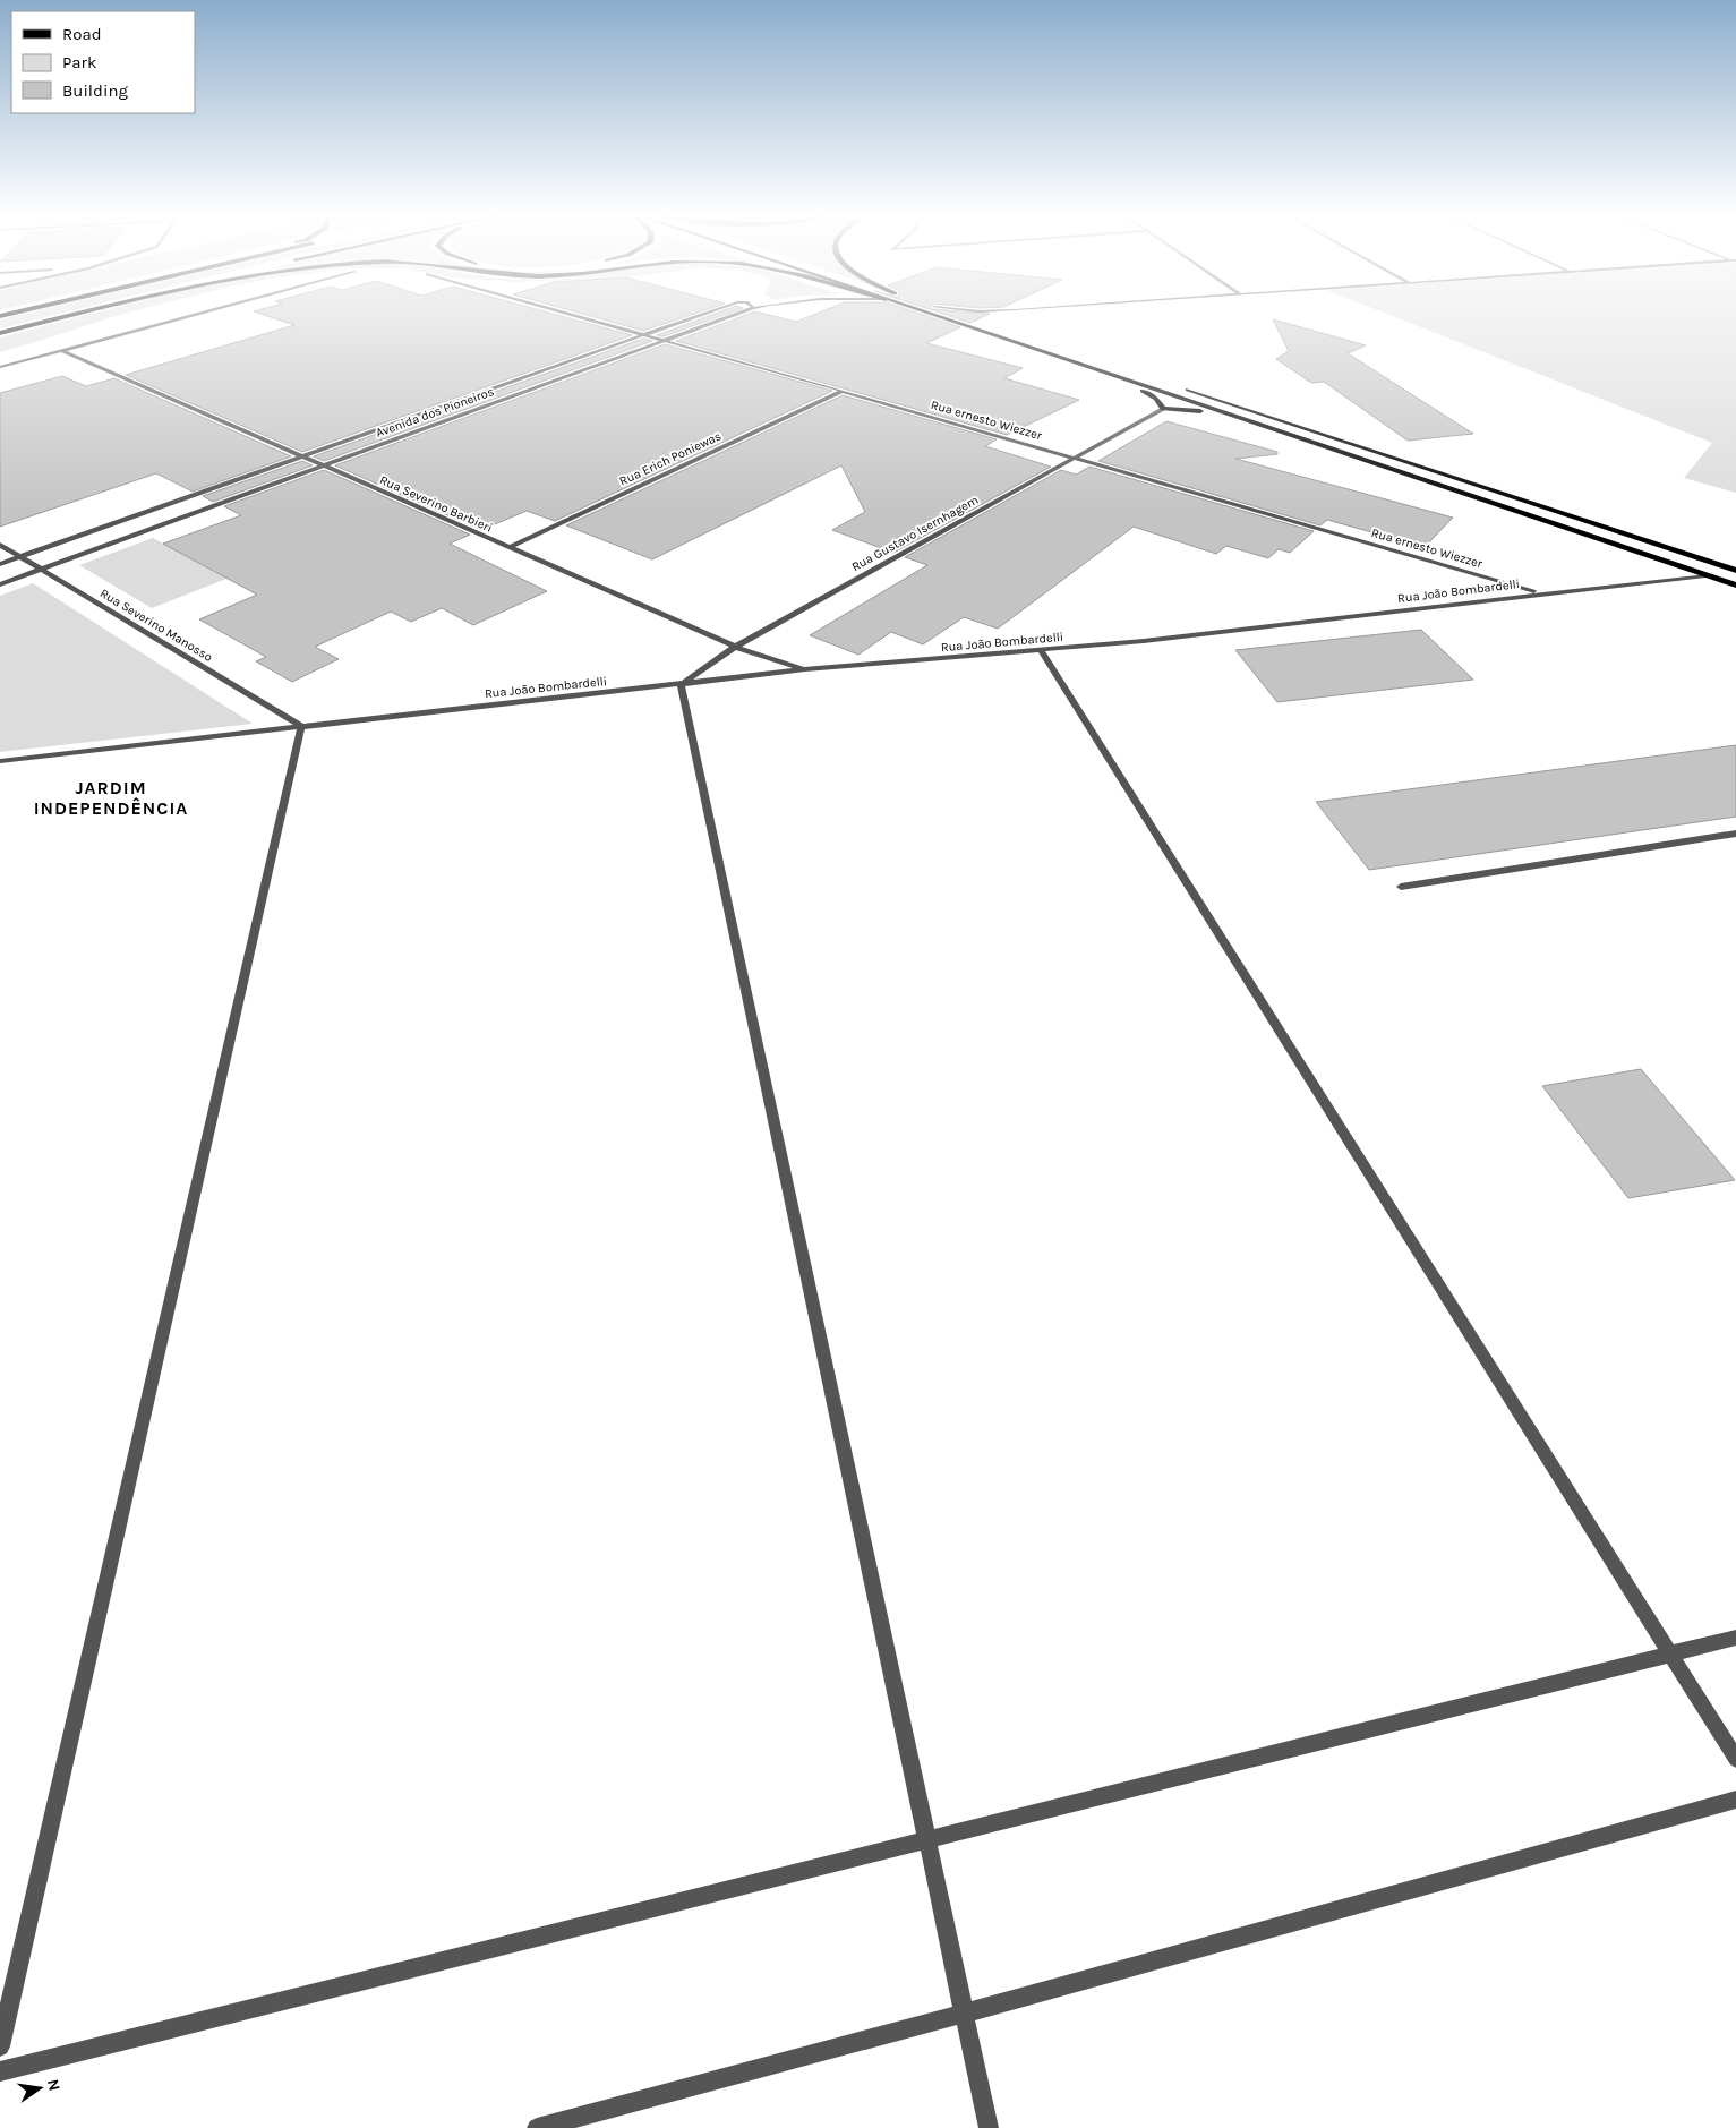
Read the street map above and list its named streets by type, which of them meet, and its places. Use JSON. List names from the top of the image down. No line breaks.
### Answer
{"streets":{"street":["Avenida dos Pioneiros","Rua ernesto Wiezzer","Rua Erich Poniewas","Rua Severino Barbieri","Rua Gustavo Isernhagem","Rua João Bombardelli","Rua Severino Manosso"]},"crossings":[["Avenida dos Pioneiros","Rua ernesto Wiezzer"],["Avenida dos Pioneiros","Rua Severino Barbieri"],["Avenida dos Pioneiros","Rua Severino Manosso"],["Rua ernesto Wiezzer","Rua Erich Poniewas"],["Rua ernesto Wiezzer","Rua Gustavo Isernhagem"],["Rua ernesto Wiezzer","Rua João Bombardelli"],["Rua Erich Poniewas","Rua Severino Barbieri"],["Rua Severino Barbieri","Rua Gustavo Isernhagem"],["Rua Severino Barbieri","Rua João Bombardelli"],["Rua Gustavo Isernhagem","Rua João Bombardelli"],["Rua João Bombardelli","Rua Severino Manosso"]],"districts":["JARDIM INDEPENDÊNCIA"],"legend":["Road","Park","Building"],"north":"right"}
